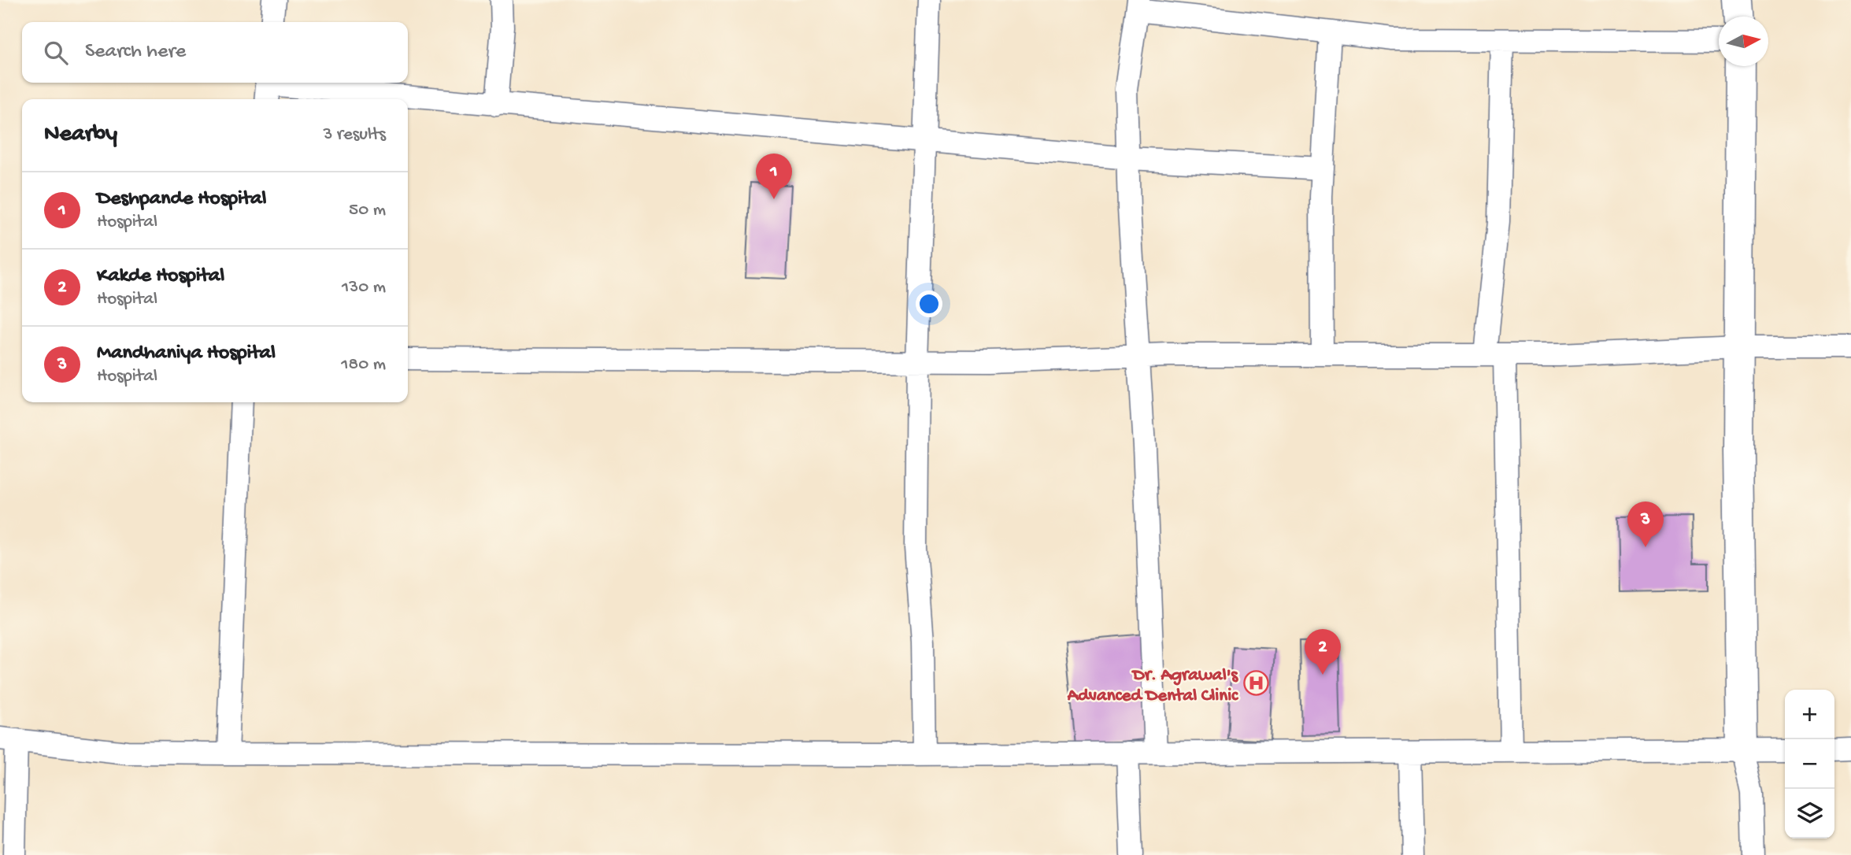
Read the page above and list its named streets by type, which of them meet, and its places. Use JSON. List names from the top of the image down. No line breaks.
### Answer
{"places":{"hospital":["Dr. Agrawal's Advanced Dental Clinic"]},"north":"right","page":{"search":"Search here","heading":["Nearby","3 results"],"pins":["1","3","2"],"list":[{"mark":"1","name":"Deshpande Hospital","note":"Hospital","value":"50 m"},{"mark":"2","name":"Kakde Hospital","note":"Hospital","value":"130 m"},{"mark":"3","name":"Mandhaniya Hospital","note":"Hospital","value":"180 m"}],"map_buttons":["+","−"]}}
